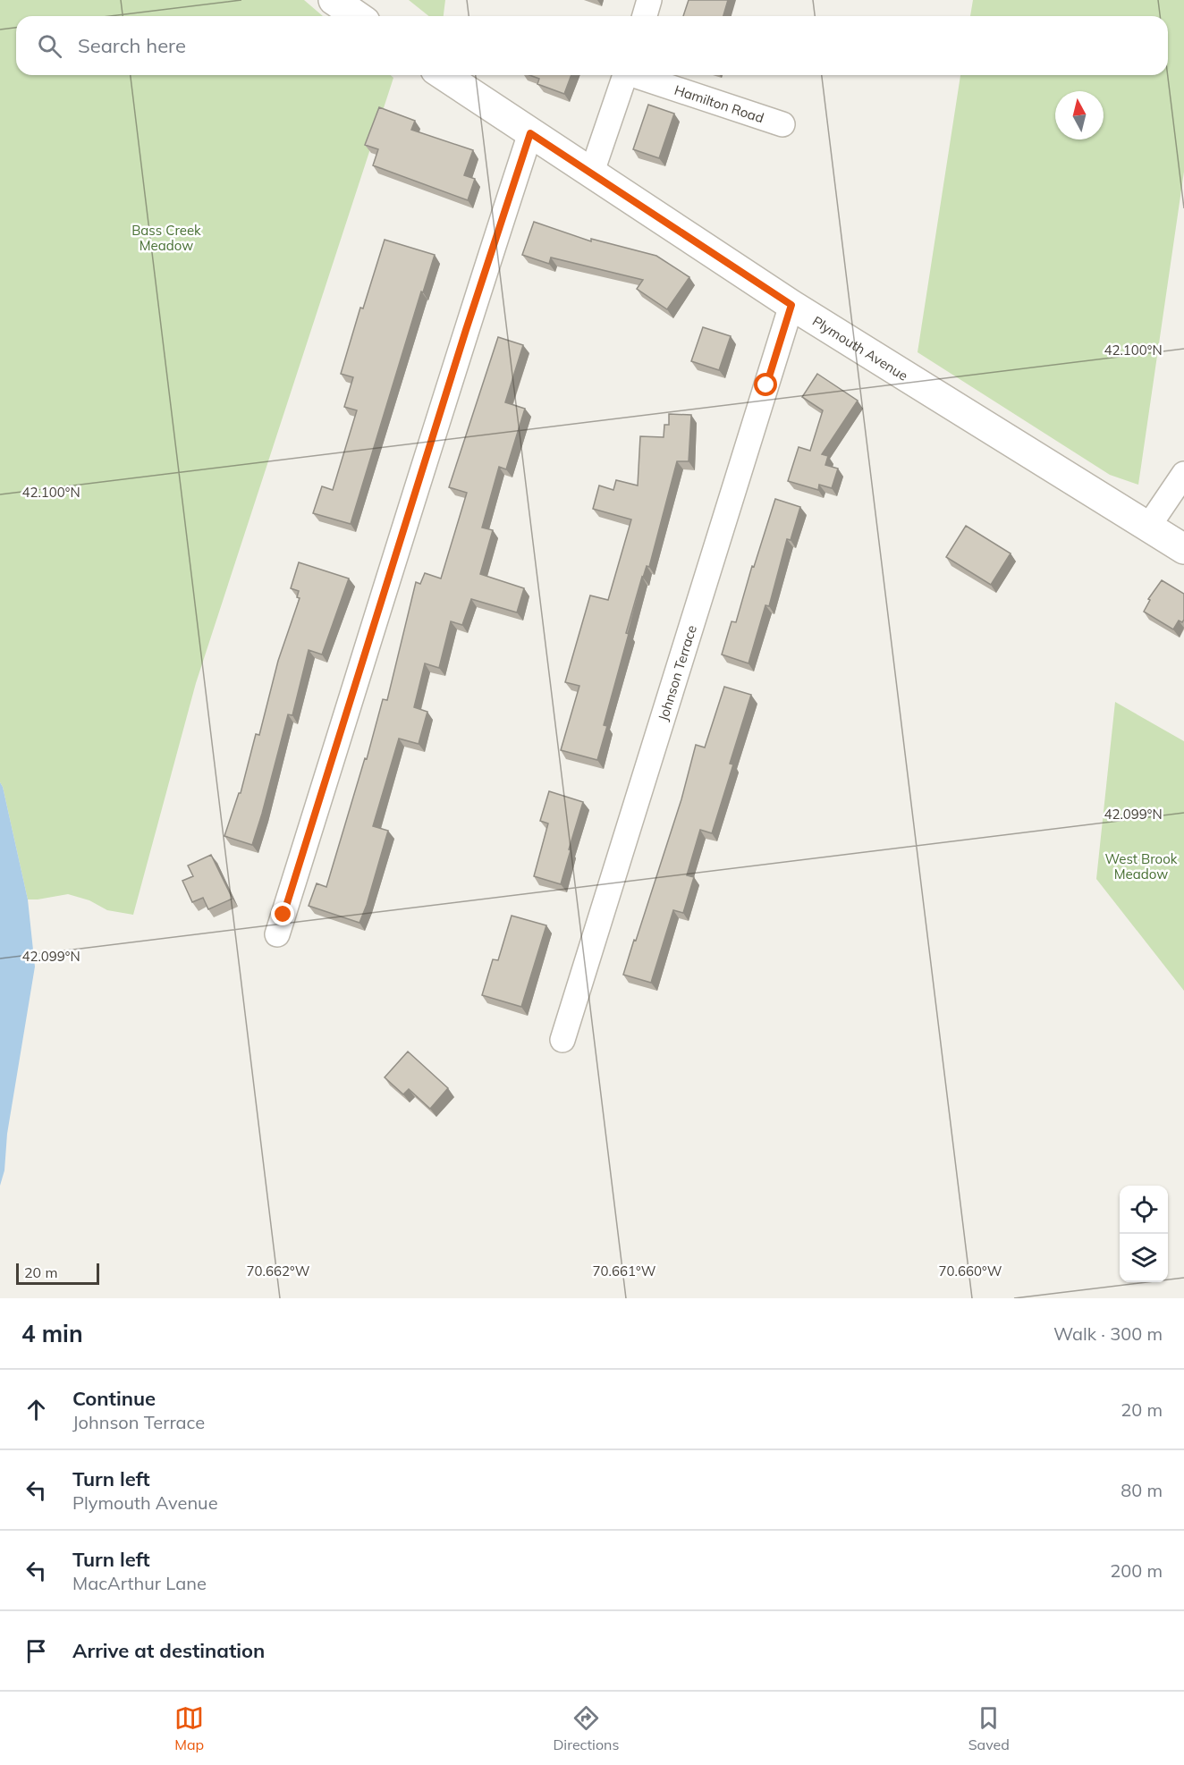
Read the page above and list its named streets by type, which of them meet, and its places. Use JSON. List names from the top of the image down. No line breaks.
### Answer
{"streets":{"street":["Hamilton Road","Plymouth Avenue","Johnson Terrace"]},"crossings":[["Plymouth Avenue","Johnson Terrace"]],"parks":["Bass Creek Meadow","West Brook Meadow"],"scale_bar":"20 m","north":"top","page":{"search":"Search here","scale":"20 m","heading":["4 min","Walk · 300 m"],"list":[["Continue","Johnson Terrace","20 m"],["Turn left","Plymouth Avenue","80 m"],["Turn left","MacArthur Lane","200 m"],"Arrive at destination"],"nav":["Map","Directions","Saved"]},"coordinates":["42.100°N","42.099°N","70.662°W","70.661°W","70.660°W"]}
